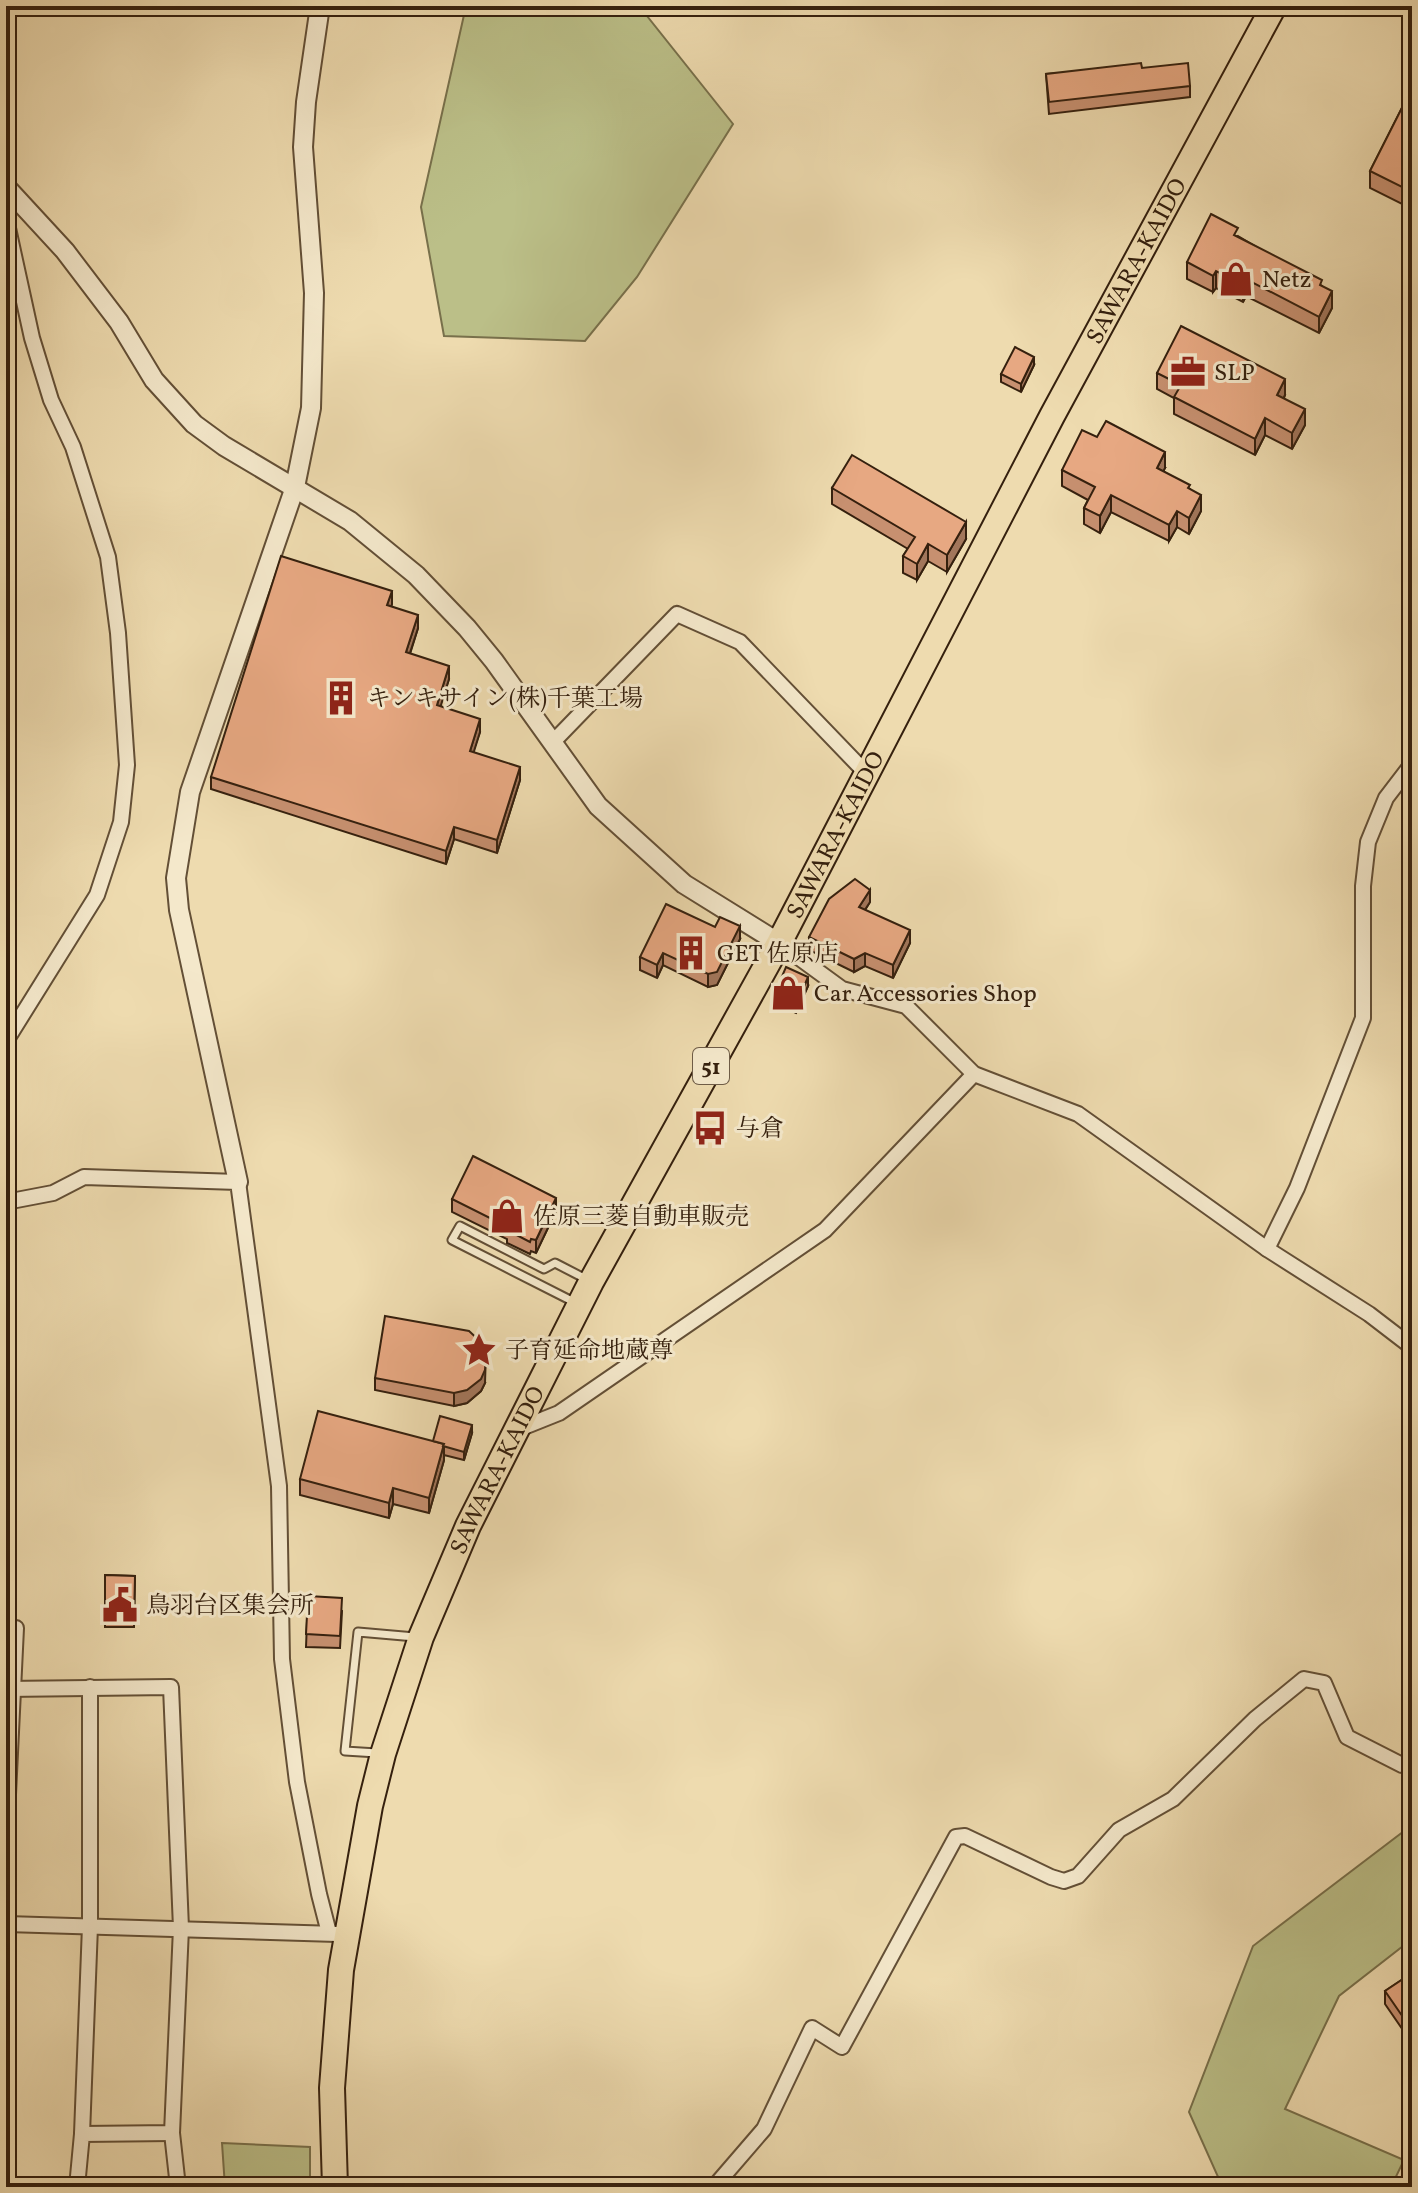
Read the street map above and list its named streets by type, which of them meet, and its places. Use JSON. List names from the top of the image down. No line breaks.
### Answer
{"streets":{"highway":["SAWARA-KAIDO","51"]},"places":{"shop":["Netz","Car Accessories Shop","佐原三菱自動車販売"],"office":["SLP"],"building":["キンキサイン(株)千葉工場","GET 佐原店"],"bus stop":["与倉"],"place":["子育延命地蔵尊"],"public building":["鳥羽台区集会所"]}}
